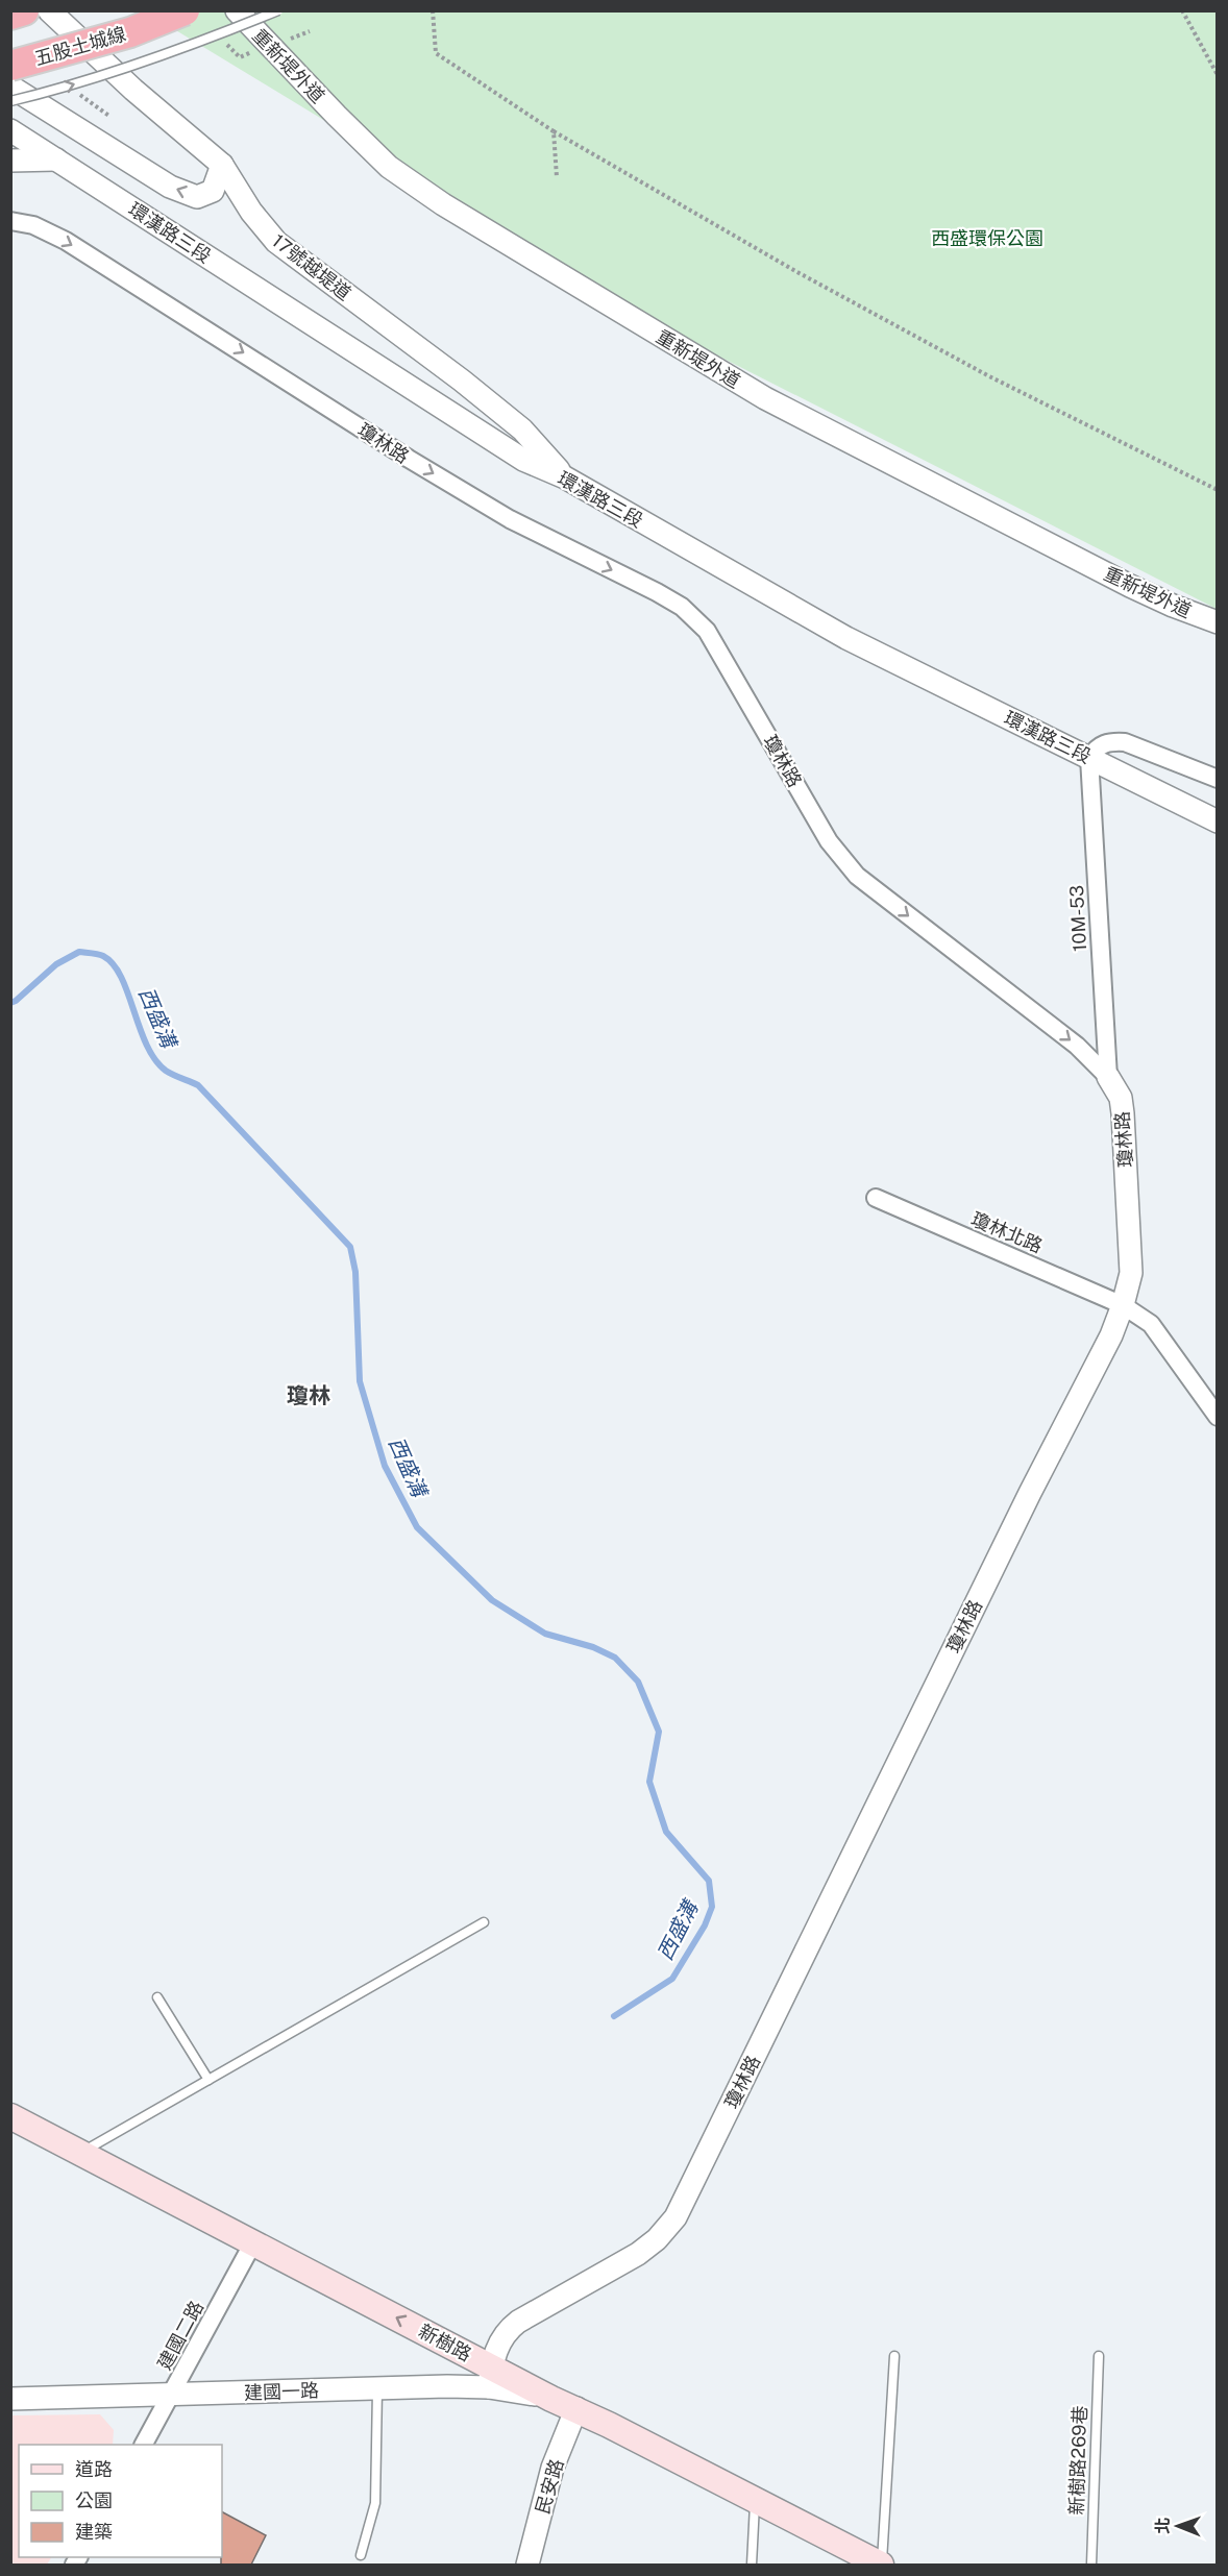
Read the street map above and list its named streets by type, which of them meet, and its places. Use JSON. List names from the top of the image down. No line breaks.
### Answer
{"streets":{"highway":["五股土城線"],"main road":["新樹路"],"street":["重新堤外道","環漢路三段","17號越堤道","瓊林路","10M-53","瓊林北路","建國二路","建國一路","民安路"],"lane":["新樹路269巷"]},"crossings":[["環漢路三段","17號越堤道"],["環漢路三段","10M-53"],["瓊林路","10M-53"],["瓊林路","瓊林北路"],["瓊林路","新樹路"],["瓊林路","建國一路"],["建國二路","新樹路"],["建國二路","建國一路"],["新樹路","建國一路"],["新樹路","民安路"]],"one_way":["瓊林路"],"districts":["瓊林"],"water":["西盛溝"],"parks":["西盛環保公園"],"legend":["道路","公園","建築"],"north":"left"}
